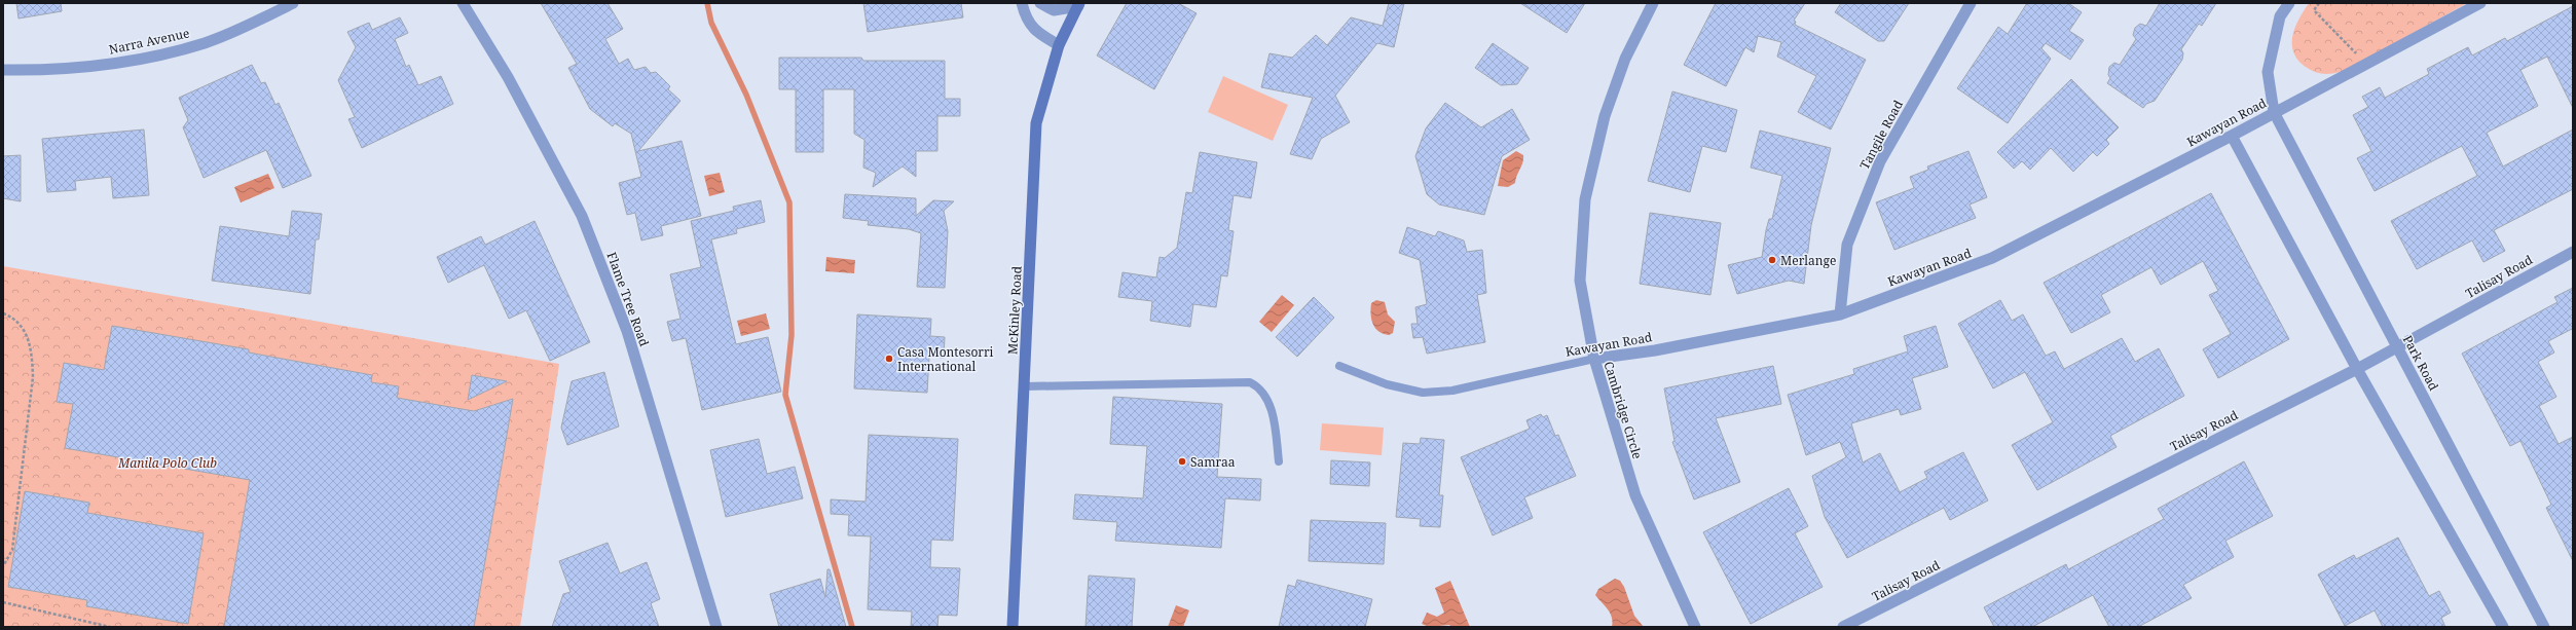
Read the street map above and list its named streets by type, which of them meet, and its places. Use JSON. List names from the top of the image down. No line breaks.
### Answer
{"streets":{"main road":["McKinley Road"],"street":["Narra Avenue","Kawayan Road","Tangile Road","Talisay Road","Flame Tree Road","Park Road","Cambridge Circle"]},"crossings":[["Kawayan Road","Tangile Road"],["Kawayan Road","Park Road"],["Kawayan Road","Cambridge Circle"],["Talisay Road","Park Road"]],"parks":["Manila Polo Club"],"places":["Merlange","Casa Montesorri International","Samraa"]}
